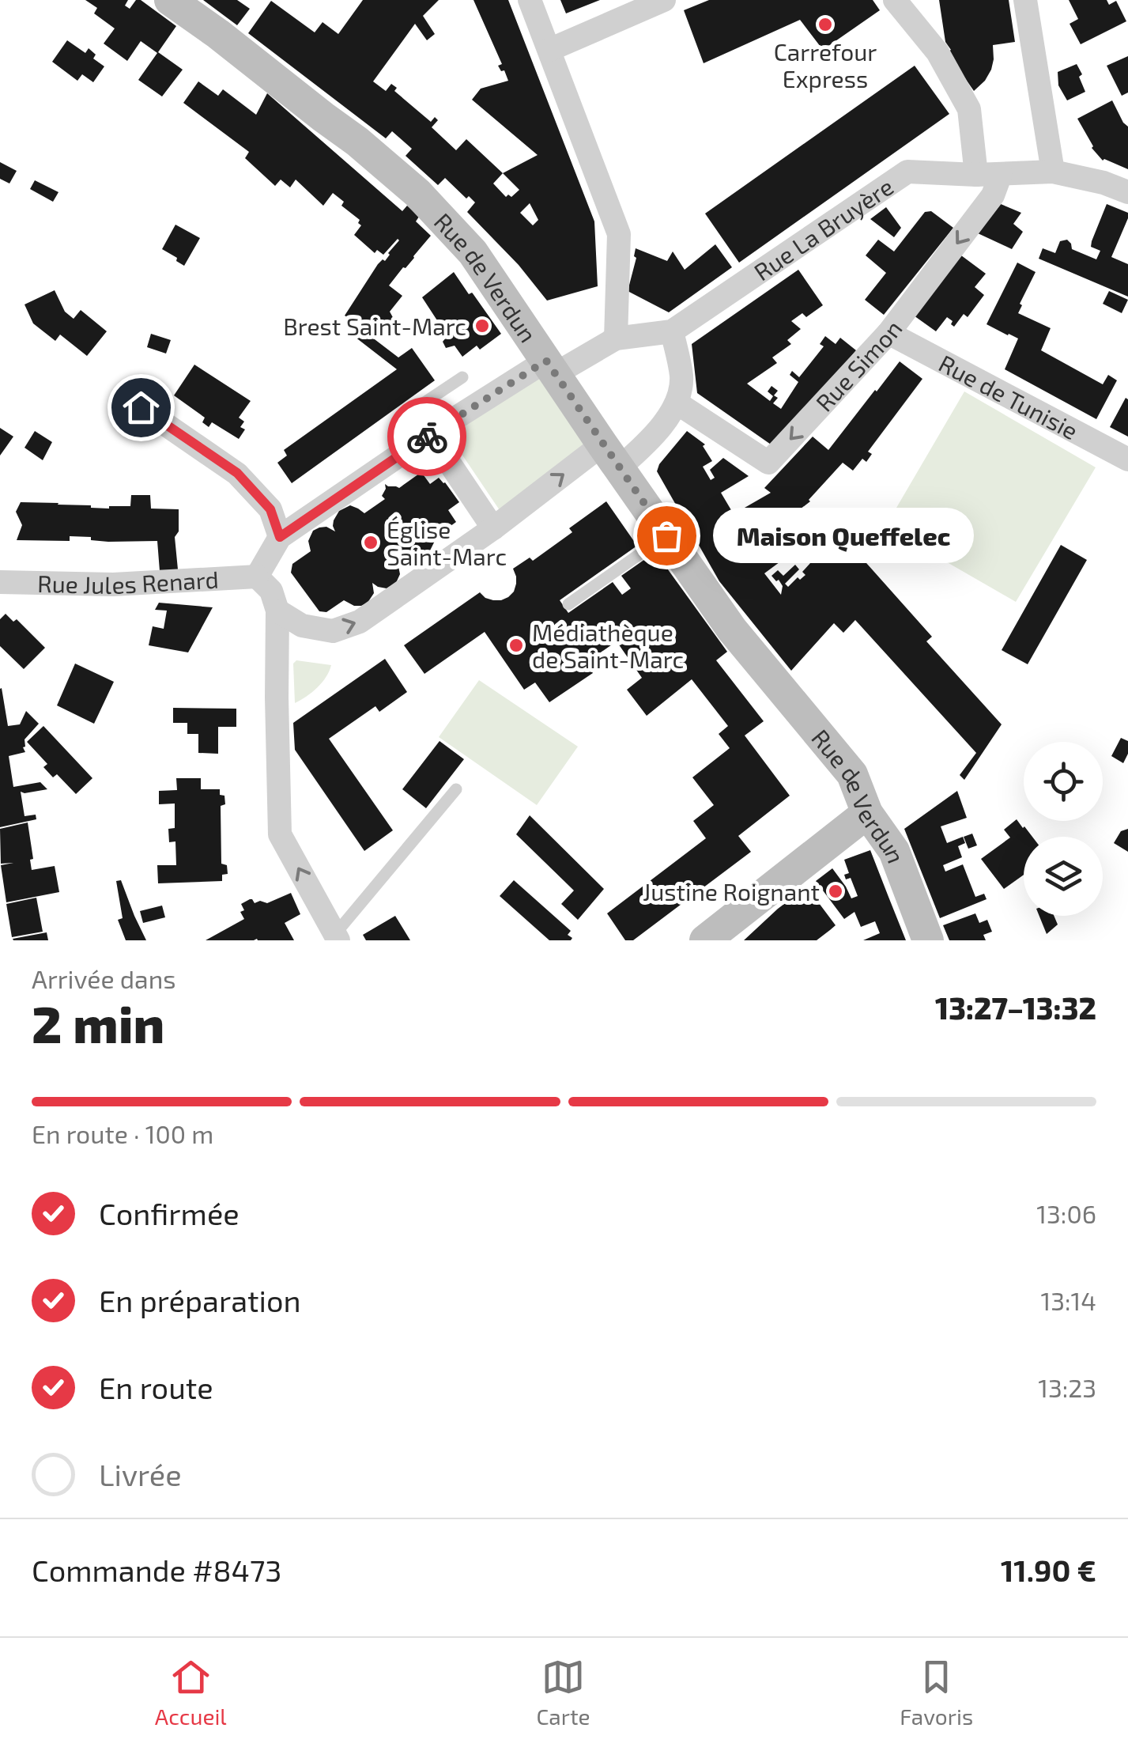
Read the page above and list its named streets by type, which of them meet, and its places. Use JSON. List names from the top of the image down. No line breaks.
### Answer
{"streets":{"street":["Rue La Bruyère","Rue de Verdun","Rue Simon","Rue de Tunisie","Rue Jules Renard"]},"crossings":[["Rue La Bruyère","Rue Simon"],["Rue Simon","Rue de Tunisie"]],"one_way":["Rue Simon"],"places":["Carrefour Express","Brest Saint-Marc","Maison Queffelec","Église Saint-Marc","Médiathèque de Saint-Marc","Justine Roignant"],"page":{"bubble":"Maison Queffelec","heading":["2 min","Arrivée dans","13:27–13:32"],"panel":["Commande #8473","11.90 €"],"bar":"En route · 100 m","list":[["Confirmée","13:06"],["En préparation","13:14"],["En route","13:23"],"Livrée"],"tabs":["Accueil","Carte","Favoris"]}}
